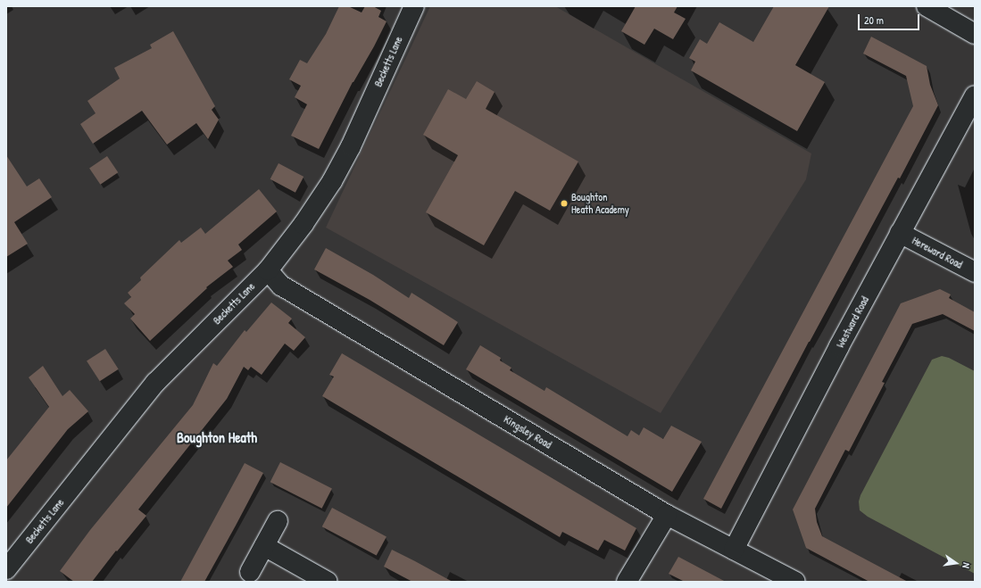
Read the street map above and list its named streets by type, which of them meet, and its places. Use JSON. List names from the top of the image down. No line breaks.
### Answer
{"streets":{"street":["Becketts Lane","Hereward Road","Westward Road","Kingsley Road"]},"crossings":[["Becketts Lane","Kingsley Road"],["Hereward Road","Westward Road"],["Westward Road","Kingsley Road"]],"districts":["Boughton Heath"],"places":["Boughton Heath Academy"],"scale_bar":"20 m","north":"right"}
